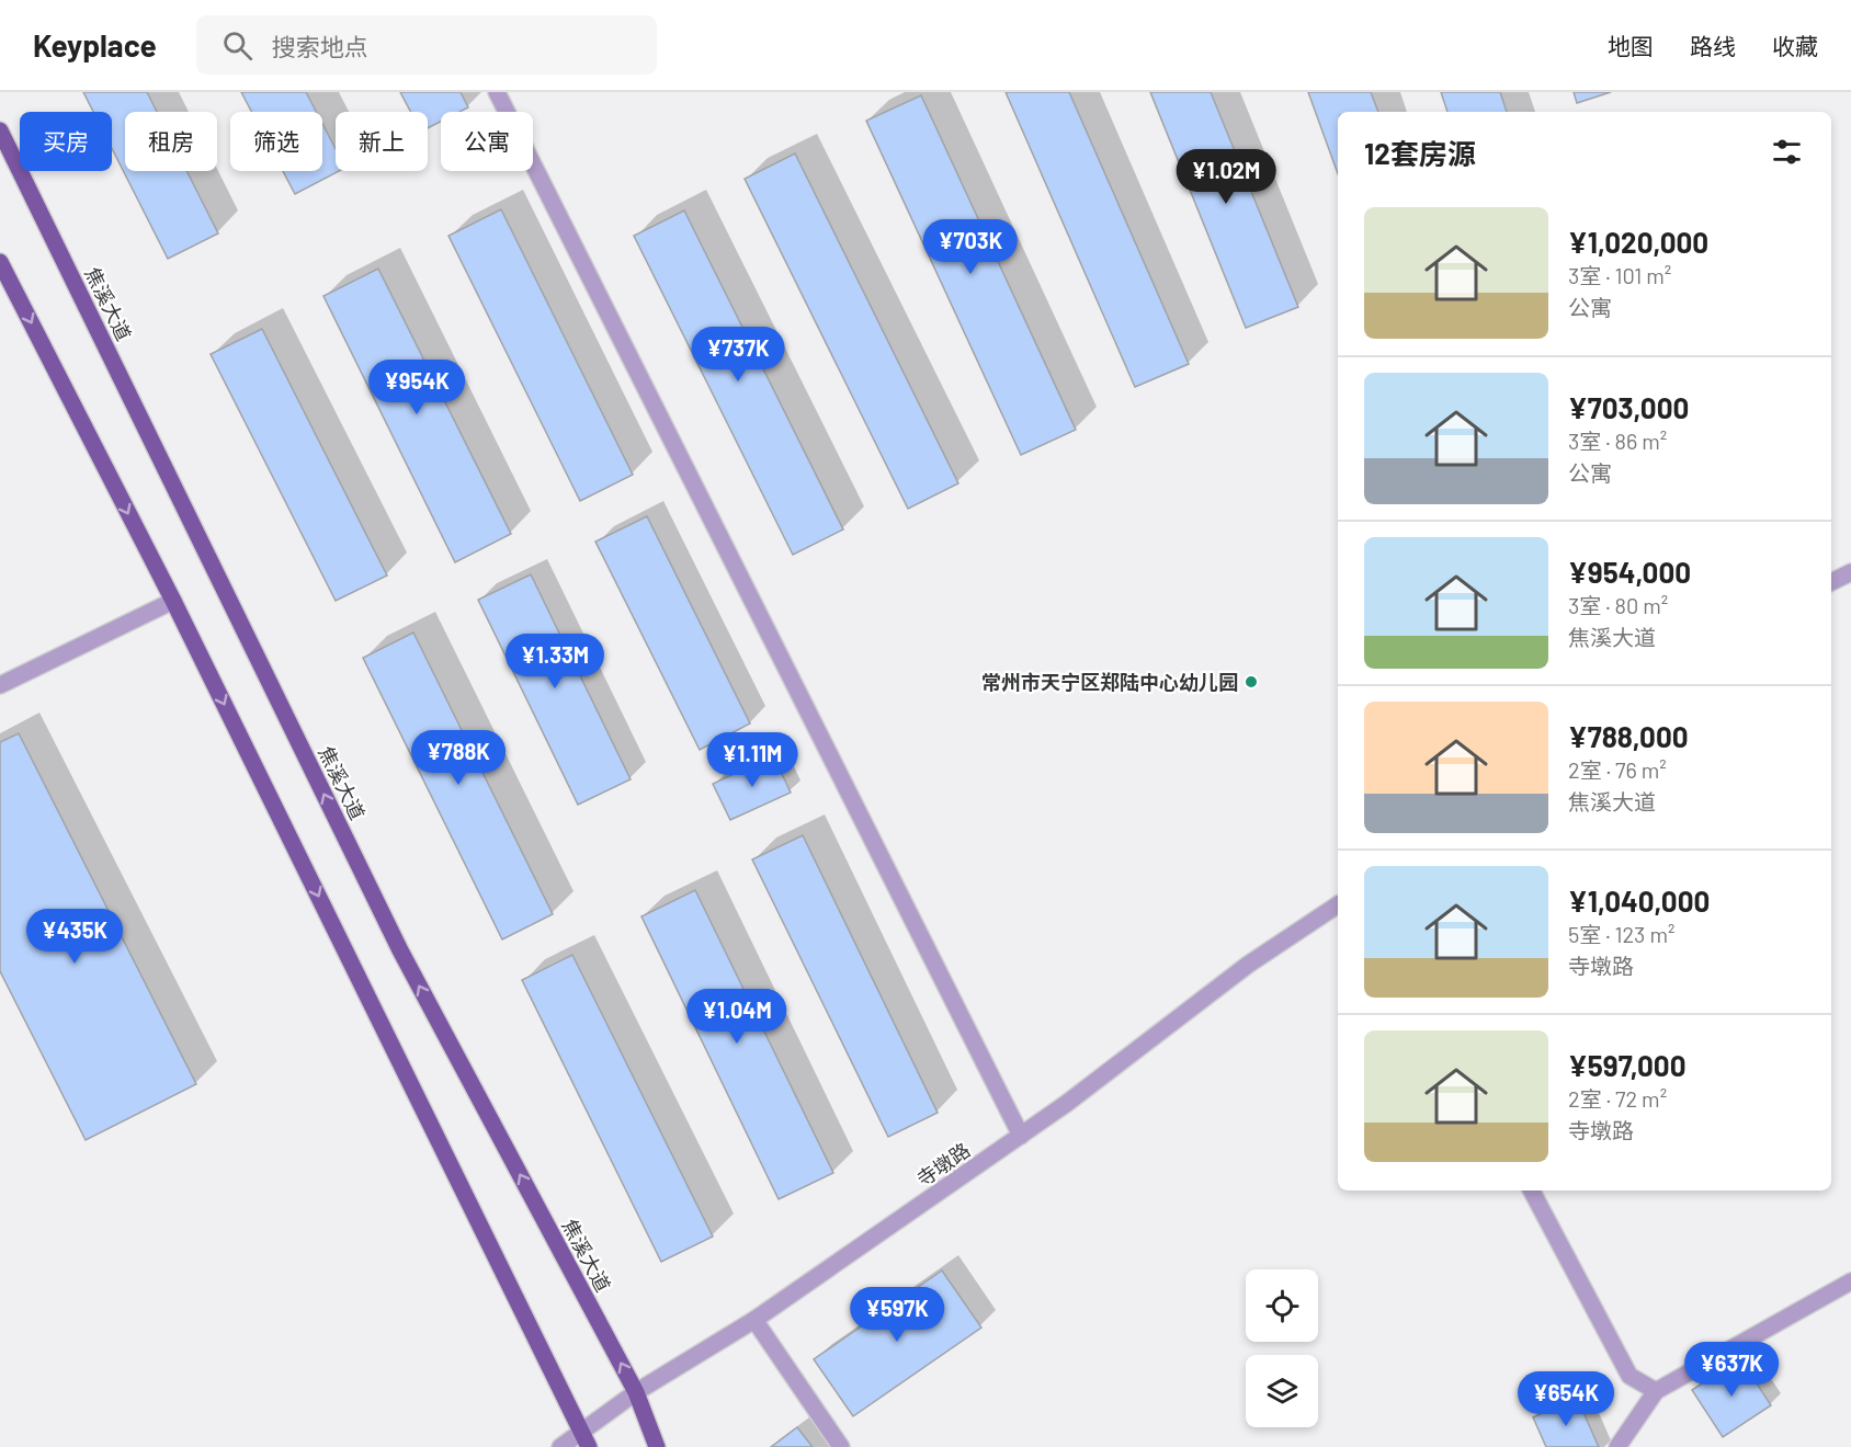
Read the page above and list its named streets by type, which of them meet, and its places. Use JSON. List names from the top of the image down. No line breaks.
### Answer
{"streets":{"main road":["焦溪大道"],"street":["寺墩路"]},"crossings":[["焦溪大道","寺墩路"]],"places":["常州市天宁区郑陆中心幼儿园"],"page":{"header":"Keyplace","search":"搜索地点","nav":["地图","路线","收藏"],"chip":["买房","租房","筛选","新上","公寓"],"heading":"12套房源","price":["¥1.02M","¥703K","¥737K","¥954K","¥1.33M","¥788K","¥1.11M","¥435K","¥1.04M","¥597K","¥637K","¥654K"],"list":[{"name":"¥1,020,000","note":"3室 · 101 m² · 公寓"},{"name":"¥703,000","note":"3室 · 86 m² · 公寓"},{"name":"¥954,000","note":"3室 · 80 m² · 焦溪大道"},{"name":"¥788,000","note":"2室 · 76 m² · 焦溪大道"},{"name":"¥1,040,000","note":"5室 · 123 m² · 寺墩路"},{"name":"¥597,000","note":"2室 · 72 m² · 寺墩路"}]}}
